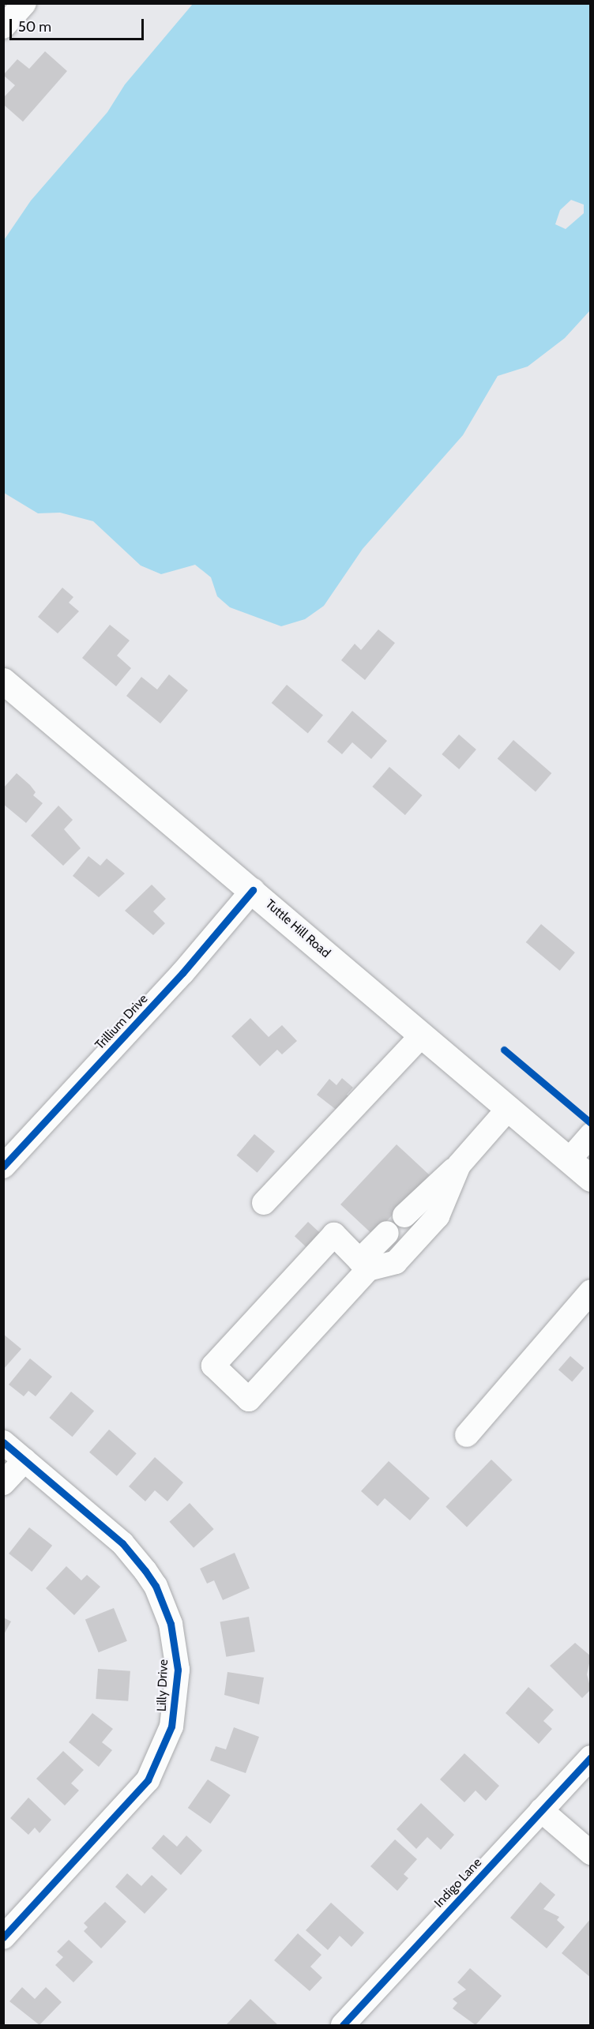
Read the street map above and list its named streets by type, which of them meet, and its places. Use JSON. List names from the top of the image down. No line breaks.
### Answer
{"streets":{"main road":["Tuttle Hill Road"],"street":["Trillium Drive","Lilly Drive","Indigo Lane"]},"crossings":[["Tuttle Hill Road","Trillium Drive"]],"scale_bar":"50 m"}
